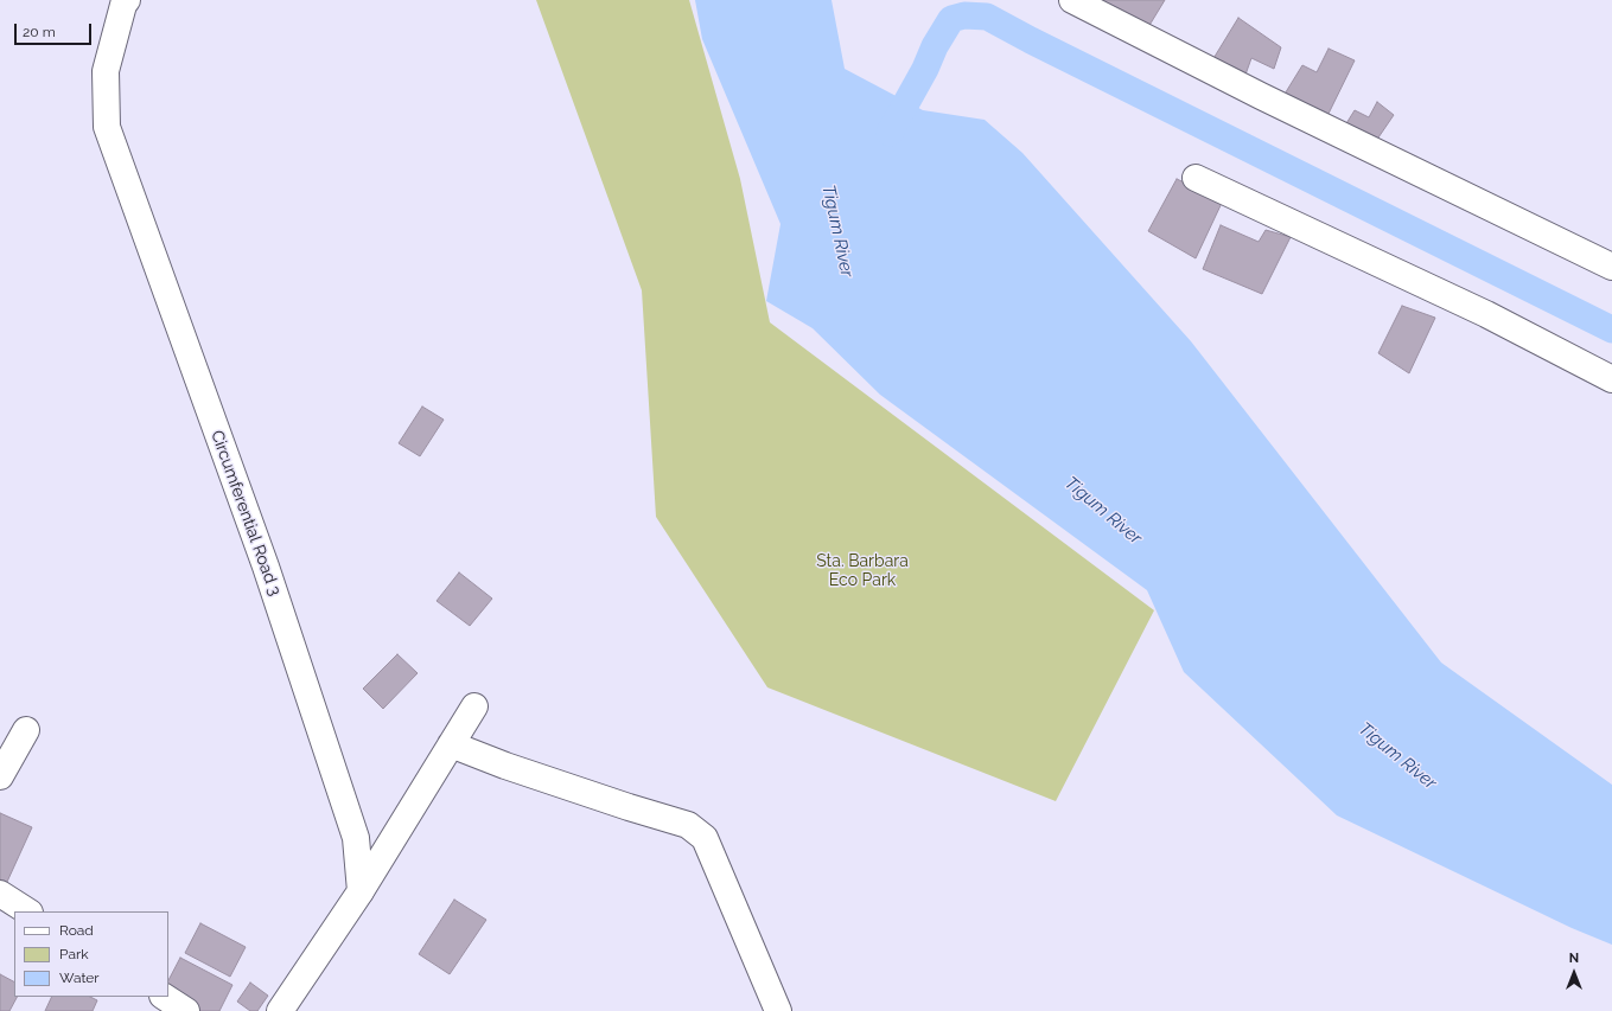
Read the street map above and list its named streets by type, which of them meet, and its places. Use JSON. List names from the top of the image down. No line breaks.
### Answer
{"streets":{"street":["Circumferential Road 3"]},"water":["Tigum River"],"parks":["Sta. Barbara Eco Park"],"legend":["Road","Park","Water"],"scale_bar":"20 m","north":"top"}
